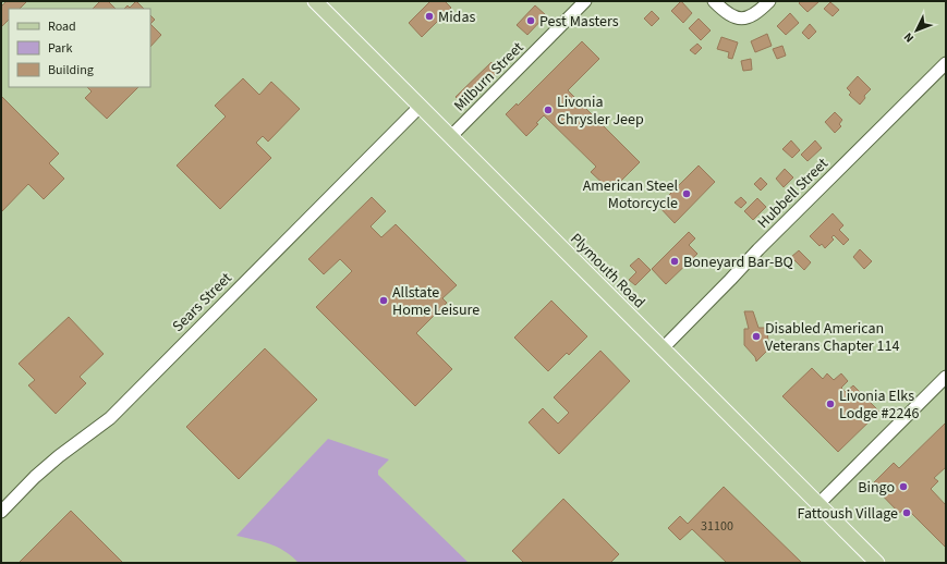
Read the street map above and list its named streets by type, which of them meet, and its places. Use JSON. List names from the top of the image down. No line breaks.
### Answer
{"streets":{"main road":["Plymouth Road"],"street":["Milburn Street","Hubbell Street","Sears Street"]},"crossings":[["Milburn Street","Plymouth Road"],["Hubbell Street","Plymouth Road"],["Plymouth Road","Sears Street"]],"places":["Midas","Pest Masters","Livonia Chrysler Jeep","American Steel Motorcycle","Boneyard Bar-BQ","Allstate Home Leisure","Disabled American Veterans Chapter 114","Livonia Elks Lodge #2246","Bingo","Fattoush Village"],"house_numbers":["31100"],"legend":["Road","Park","Building"],"north":"bottom left"}
